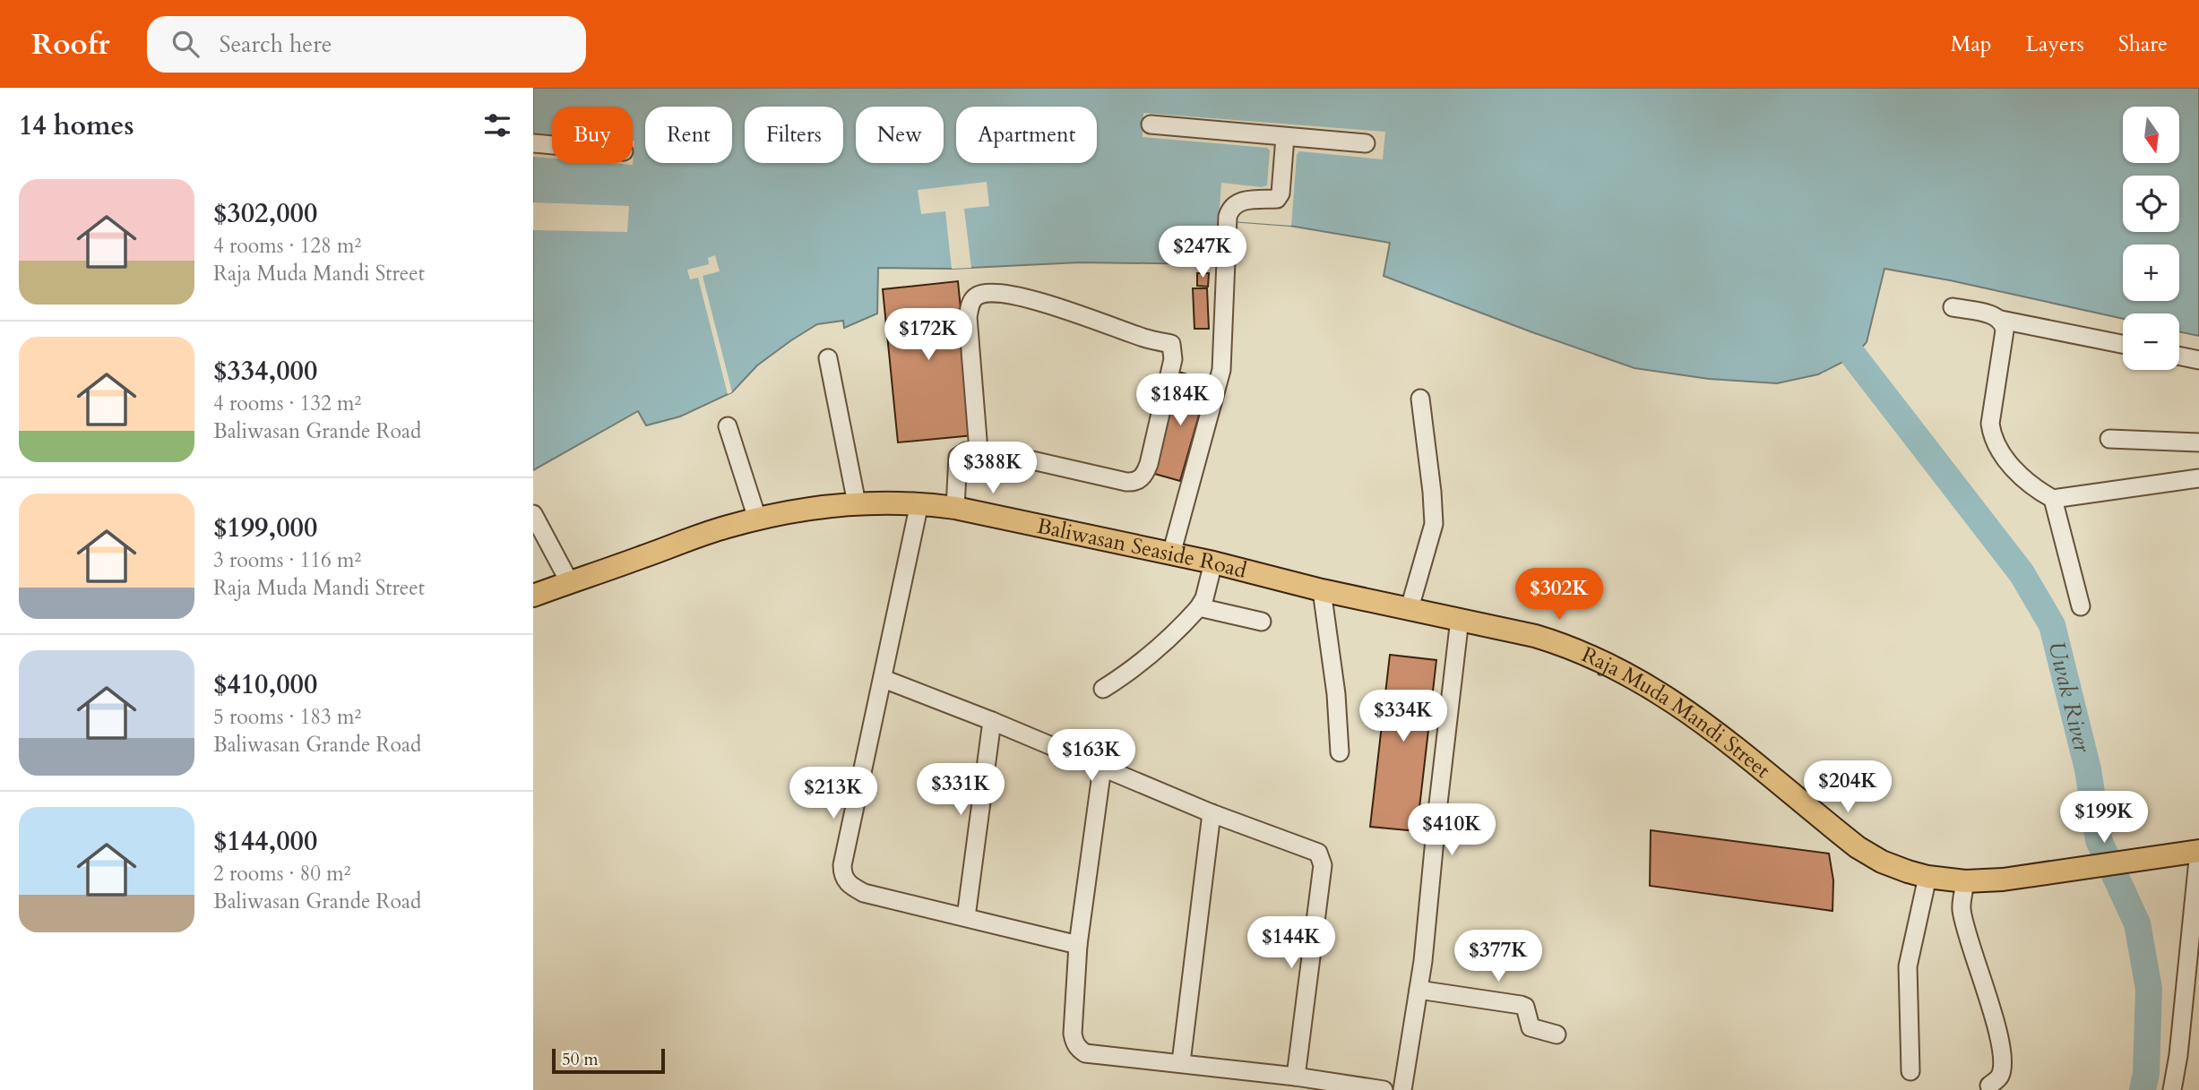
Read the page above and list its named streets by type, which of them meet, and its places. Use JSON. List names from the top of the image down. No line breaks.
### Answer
{"streets":{"main road":["Baliwasan Seaside Road","Raja Muda Mandi Street"]},"crossings":[["Baliwasan Seaside Road","Raja Muda Mandi Street"]],"water":["Uwak River"],"scale_bar":"50 m","north":"bottom","page":{"header":"Roofr","search":"Search here","nav":["Map","Layers","Share"],"heading":"14 homes","map_buttons":["+","−"],"chip":["Buy","Rent","Filters","New","Apartment"],"list":[{"name":"$302,000","note":"4 rooms · 128 m² · Raja Muda Mandi Street"},{"name":"$334,000","note":"4 rooms · 132 m² · Baliwasan Grande Road"},{"name":"$199,000","note":"3 rooms · 116 m² · Raja Muda Mandi Street"},{"name":"$410,000","note":"5 rooms · 183 m² · Baliwasan Grande Road"},{"name":"$144,000","note":"2 rooms · 80 m² · Baliwasan Grande Road"}],"price":["$247K","$172K","$184K","$388K","$302K","$334K","$163K","$204K","$331K","$213K","$199K","$410K","$144K","$377K"],"scale":"50 m"}}
